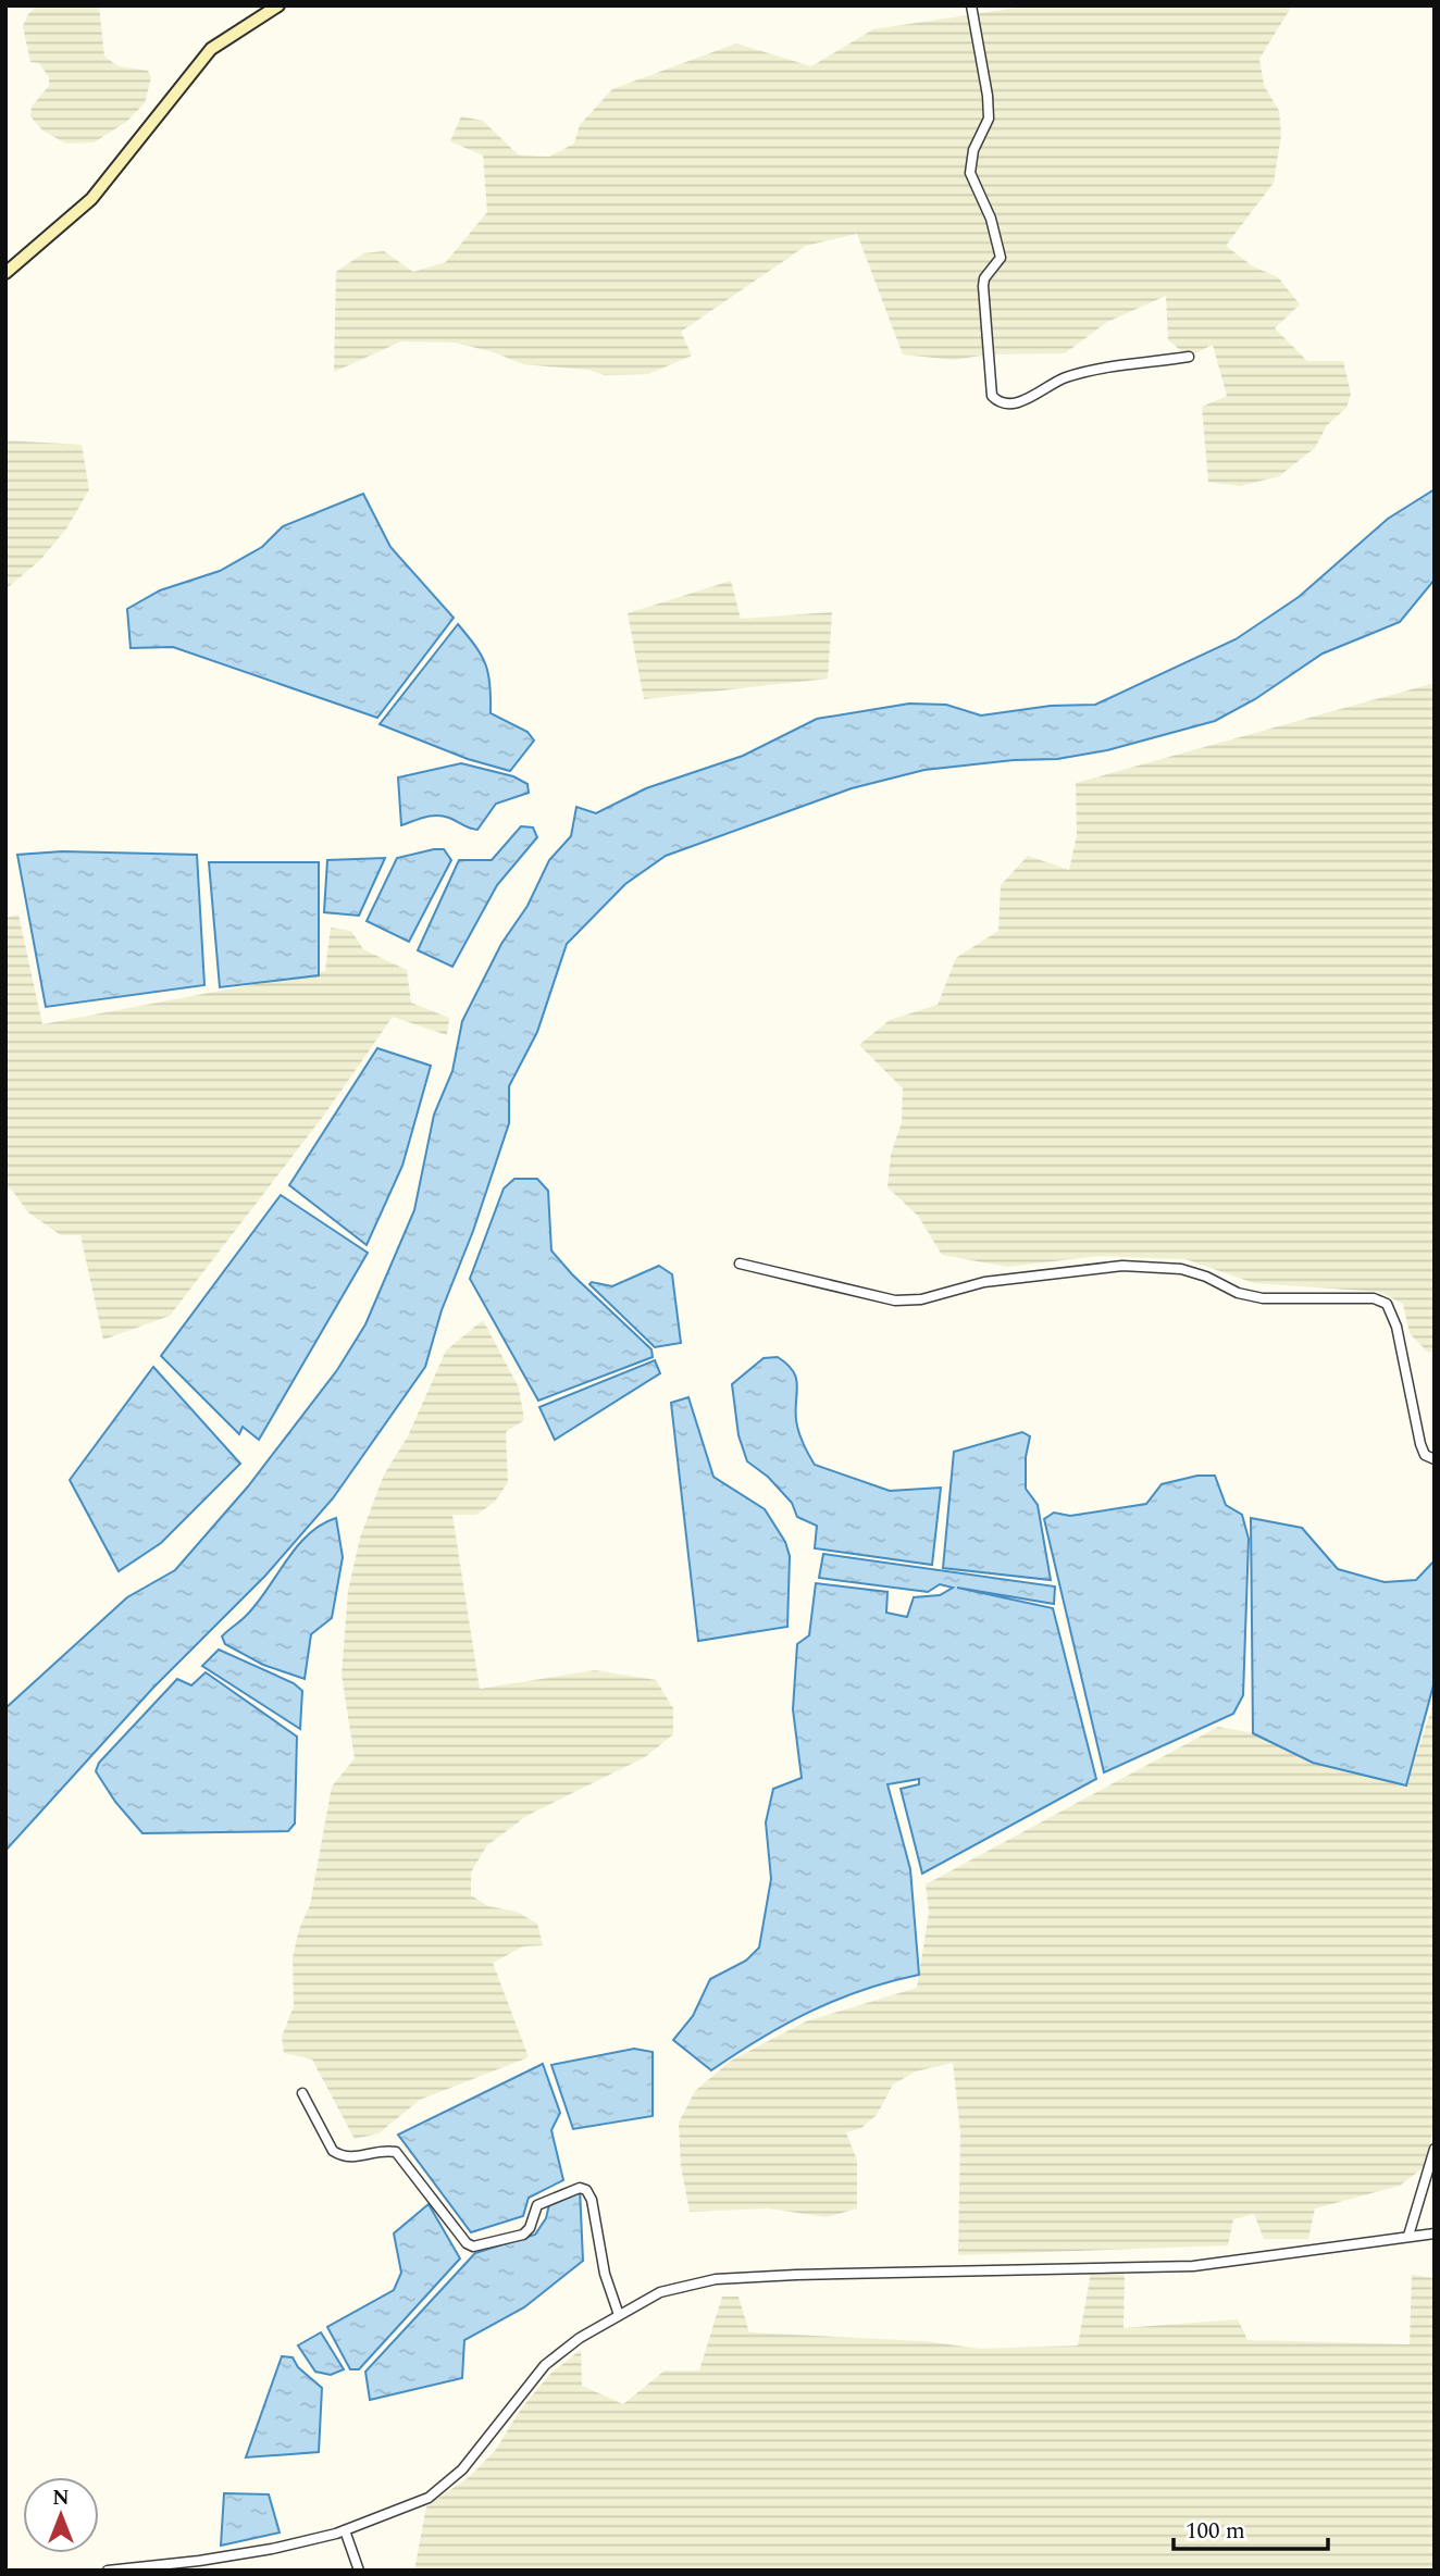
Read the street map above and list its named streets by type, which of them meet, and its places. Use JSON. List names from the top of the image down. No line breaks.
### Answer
{"scale_bar":"100 m","north":"top"}
